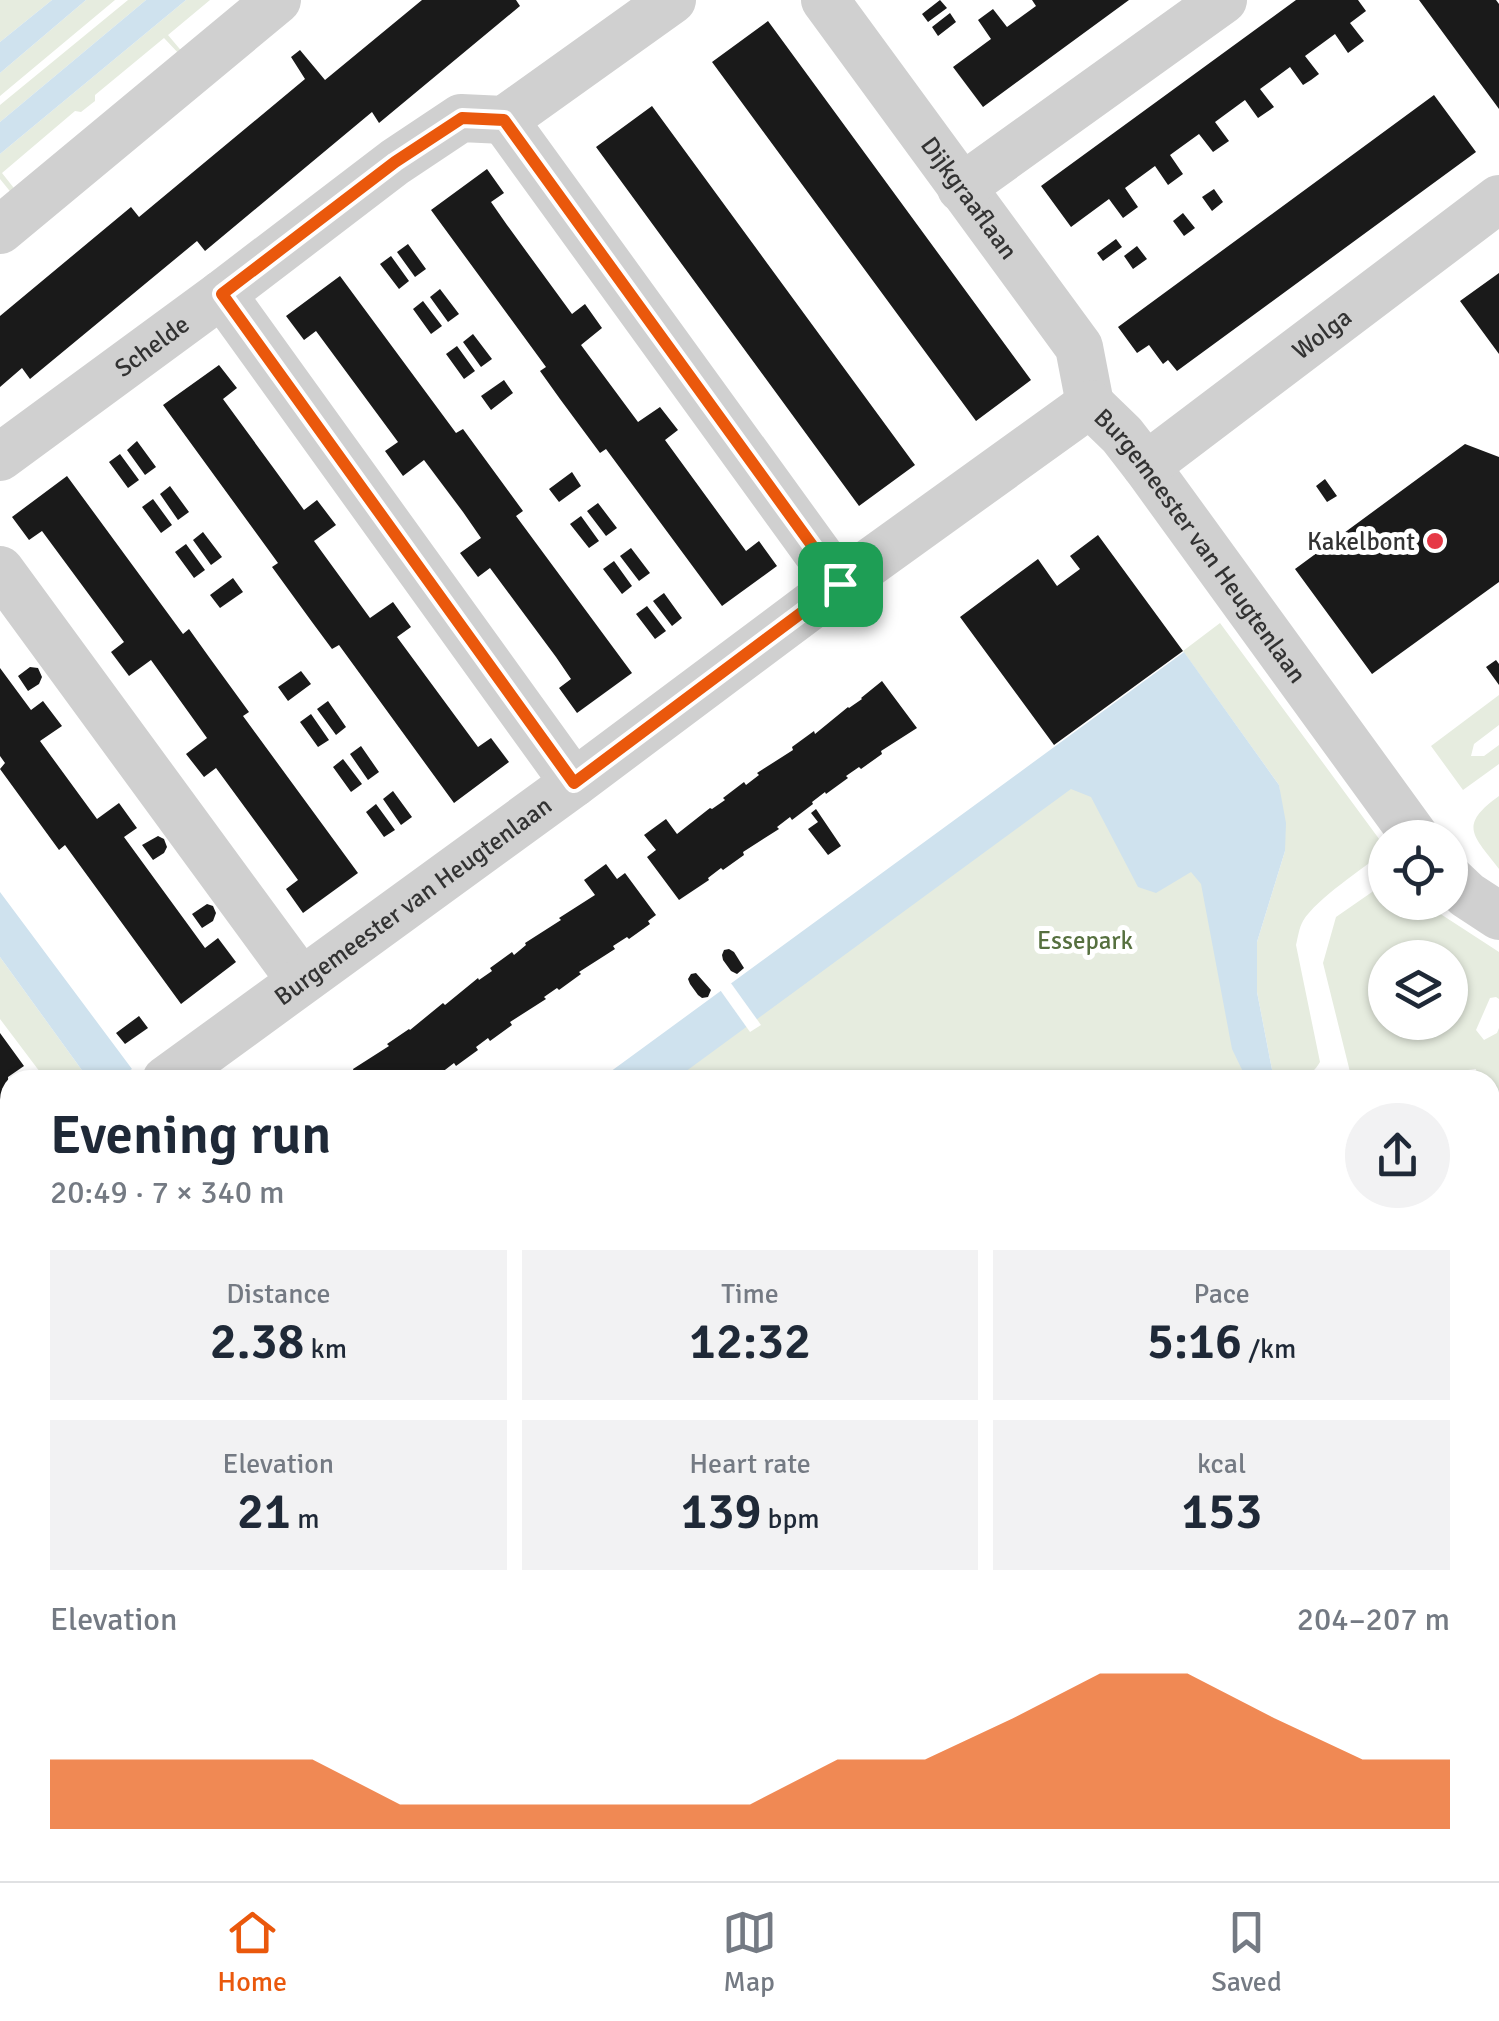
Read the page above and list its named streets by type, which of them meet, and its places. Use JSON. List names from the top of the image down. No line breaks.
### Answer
{"streets":{"street":["Dijkgraaflaan","Wolga","Schelde","Burgemeester van Heugtenlaan"]},"crossings":[["Dijkgraaflaan","Burgemeester van Heugtenlaan"],["Wolga","Burgemeester van Heugtenlaan"]],"parks":["Essepark"],"places":["Kakelbont"],"page":{"heading":["Evening run","20:49 · 7 × 340 m"],"stats":[["Distance","2.38 km"],["Time","12:32"],["Pace","5:16 /km"],["Elevation","21 m"],["Heart rate","139 bpm"],["kcal","153"]],"chart":["Elevation","204–207 m"],"tabs":["Home","Map","Saved"]}}
